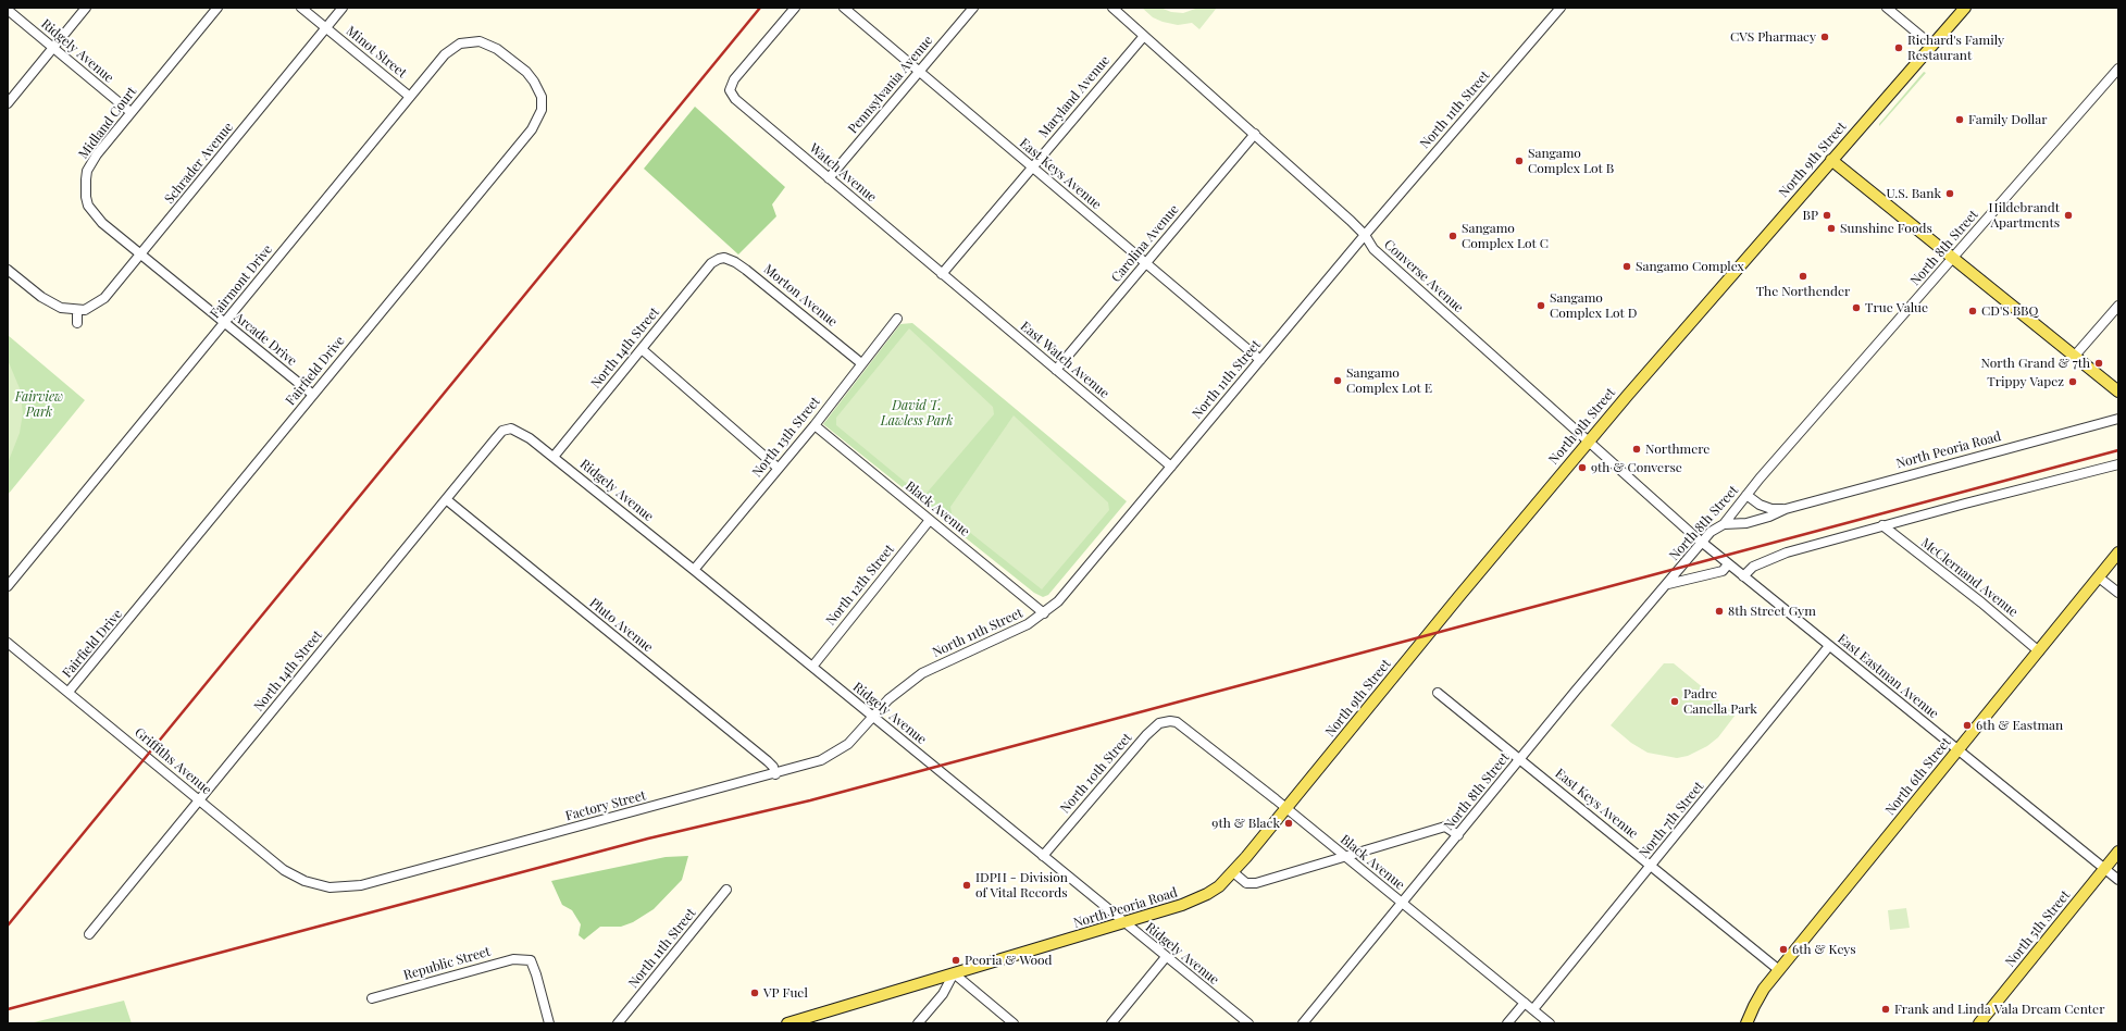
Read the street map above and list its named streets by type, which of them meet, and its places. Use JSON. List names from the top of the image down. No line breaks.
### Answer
{"streets":{"main road":["North 9th Street","North Peoria Road","North 6th Street","North 5th Street"],"street":["Ridgely Avenue","Minot Street","Pennsylvania Avenue","Maryland Avenue","North 11th Street","Midland Court","Schrader Avenue","Watch Avenue","East Keys Avenue","Carolina Avenue","North 8th Street","Converse Avenue","Fairmont Drive","Morton Avenue","Arcade Drive","North 14th Street","East Watch Avenue","Fairfield Drive","North 13th Street","Black Avenue","McClernand Avenue","North 12th Street","Pluto Avenue","East Eastman Avenue","Griffiths Avenue","North 10th Street","Factory Street","North 7th Street","Republic Street"]},"crossings":[["Ridgely Avenue","North 11th Street"],["Ridgely Avenue","Midland Court"],["Ridgely Avenue","North 14th Street"],["Ridgely Avenue","North 13th Street"],["Ridgely Avenue","North Peoria Road"],["Ridgely Avenue","North 12th Street"],["Ridgely Avenue","North 10th Street"],["Ridgely Avenue","Factory Street"],["Minot Street","Schrader Avenue"],["Minot Street","Fairmont Drive"],["Pennsylvania Avenue","Watch Avenue"],["Pennsylvania Avenue","East Keys Avenue"],["Maryland Avenue","Watch Avenue"],["Maryland Avenue","East Keys Avenue"],["Maryland Avenue","Converse Avenue"],["Maryland Avenue","East Watch Avenue"],["North 11th Street","East Keys Avenue"],["North 11th Street","Converse Avenue"],["North 11th Street","East Watch Avenue"],["North 11th Street","Black Avenue"],["North 11th Street","Factory Street"],["Midland Court","Schrader Avenue"],["Midland Court","Arcade Drive"],["North 9th Street","Converse Avenue"],["North 9th Street","North Peoria Road"],["North 9th Street","Black Avenue"],["Schrader Avenue","Arcade Drive"],["Watch Avenue","East Watch Avenue"],["East Keys Avenue","Carolina Avenue"],["East Keys Avenue","North 8th Street"],["East Keys Avenue","North 6th Street"],["East Keys Avenue","North 7th Street"],["Carolina Avenue","Converse Avenue"],["Carolina Avenue","East Watch Avenue"],["North 8th Street","Converse Avenue"],["North 8th Street","North Peoria Road"],["North 8th Street","Black Avenue"],["North 8th Street","East Eastman Avenue"],["Converse Avenue","East Eastman Avenue"],["Fairmont Drive","Arcade Drive"],["Fairmont Drive","Fairfield Drive"],["Morton Avenue","North 14th Street"],["Morton Avenue","North 13th Street"],["Arcade Drive","Fairfield Drive"],["North 14th Street","Pluto Avenue"],["North 14th Street","Griffiths Avenue"],["Fairfield Drive","Griffiths Avenue"],["North 13th Street","Black Avenue"],["Black Avenue","North 12th Street"],["Black Avenue","North 10th Street"],["Black Avenue","North 7th Street"],["McClernand Avenue","North 6th Street"],["Pluto Avenue","Factory Street"],["East Eastman Avenue","North 6th Street"],["East Eastman Avenue","North 7th Street"],["East Eastman Avenue","North 5th Street"],["Griffiths Avenue","Factory Street"]],"parks":["Fairview Park","David T. Lawless Park"],"places":["CVS Pharmacy","Richard's Family Restaurant","Family Dollar","Sangamo Complex Lot B","U.S. Bank","BP","Hildebrandt Apartments","Sunshine Foods","Sangamo Complex Lot C","Sangamo Complex","The Northender","Sangamo Complex Lot D","True Value","CD'S BBQ","North Grand & 7th","Sangamo Complex Lot E","Trippy Vapez","Northmere","9th & Converse","8th Street Gym","Padre Canella Park","6th & Eastman","9th & Black","IDPH - Division of Vital Records","6th & Keys","Peoria & Wood","VP Fuel","Frank and Linda Vala Dream Center"]}
